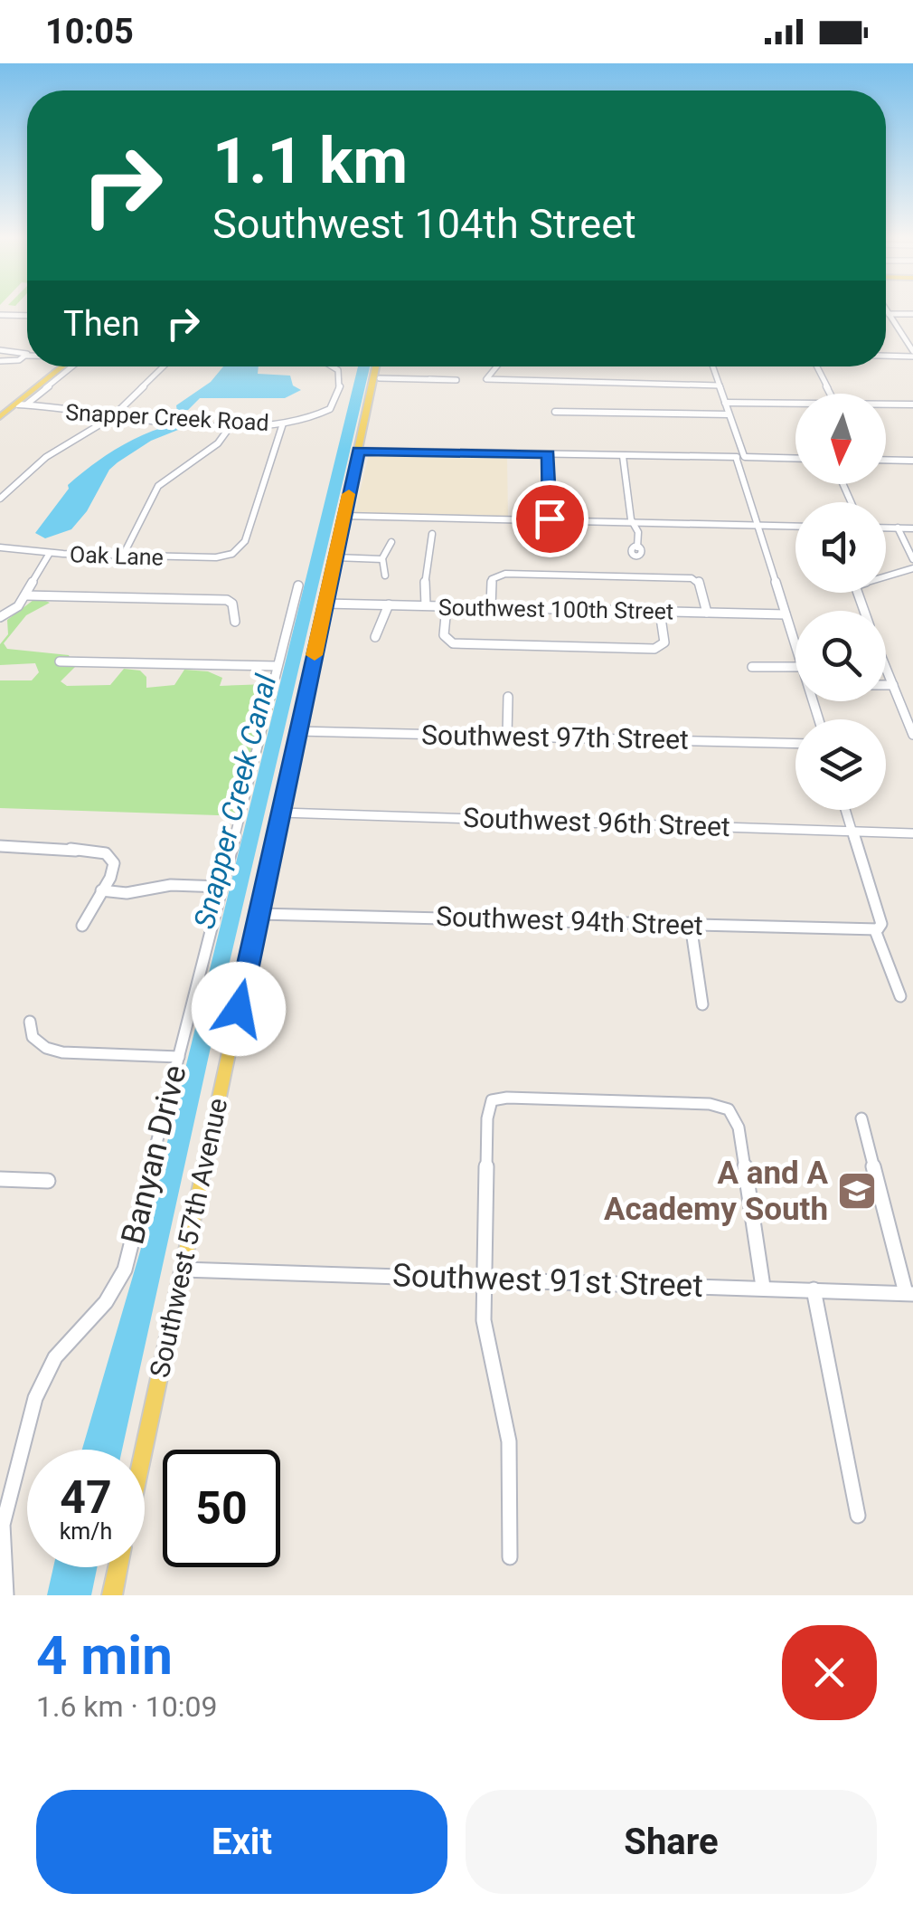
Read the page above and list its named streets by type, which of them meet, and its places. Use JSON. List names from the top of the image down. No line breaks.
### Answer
{"streets":{"main road":["Southwest 57th Avenue"],"street":["Snapper Creek Road","Oak Lane","Southwest 100th Street","Southwest 97th Street","Southwest 96th Street","Southwest 94th Street","Banyan Drive","Southwest 91st Street"]},"crossings":[["Snapper Creek Road","Oak Lane"],["Southwest 100th Street","Southwest 57th Avenue"],["Southwest 97th Street","Southwest 57th Avenue"],["Southwest 96th Street","Southwest 57th Avenue"],["Southwest 94th Street","Southwest 57th Avenue"],["Southwest 57th Avenue","Southwest 91st Street"]],"water":["Snapper Creek Canal"],"places":{"school or university":["A and A Academy South"]},"north":"bottom","page":{"status":"10:05","turn":["1.1 km","Southwest 104th Street"],"then":"Then","speed":"47 km/h","limit":"50","heading":["4 min","1.6 km · 10:09"],"buttons":["Exit","Share"]}}
